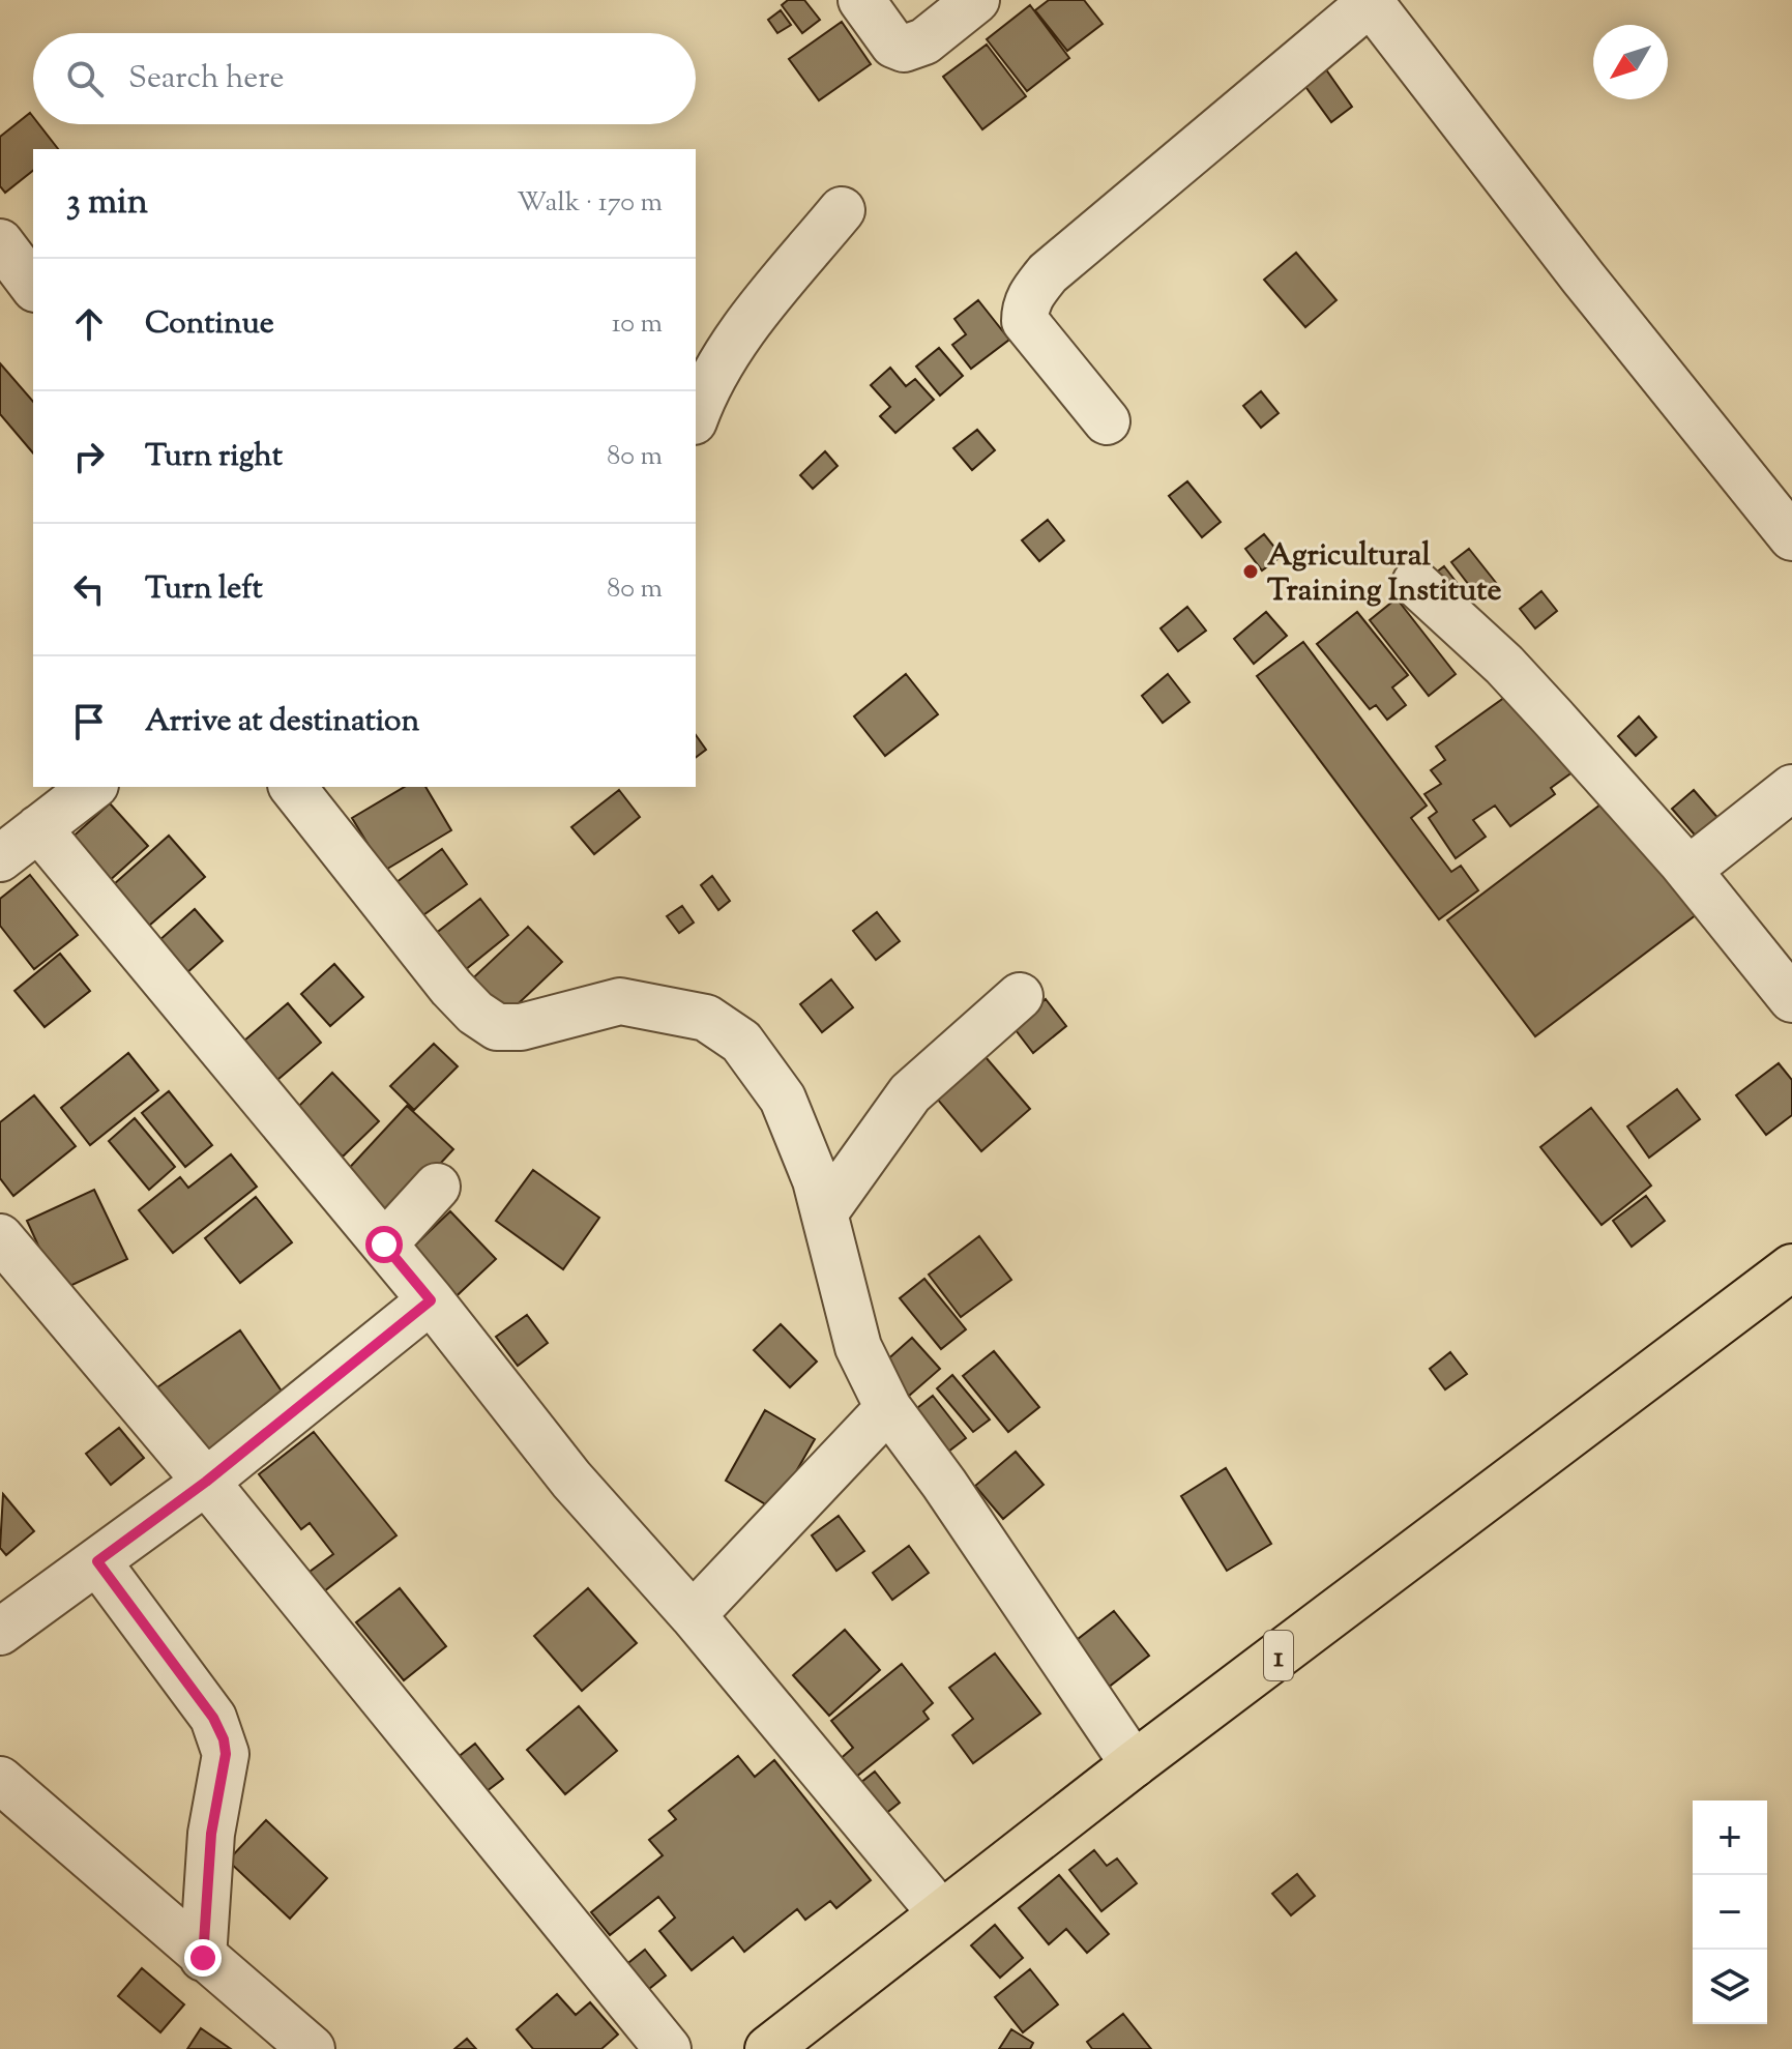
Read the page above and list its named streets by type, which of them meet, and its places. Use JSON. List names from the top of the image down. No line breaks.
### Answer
{"streets":{"highway":["1"]},"places":["Agricultural Training Institute"],"north":"bottom left","page":{"search":"Search here","heading":["3 min","Walk · 170 m"],"list":[["Continue","10 m"],["Turn right","80 m"],["Turn left","80 m"],"Arrive at destination"],"map_buttons":["+","−"]}}
